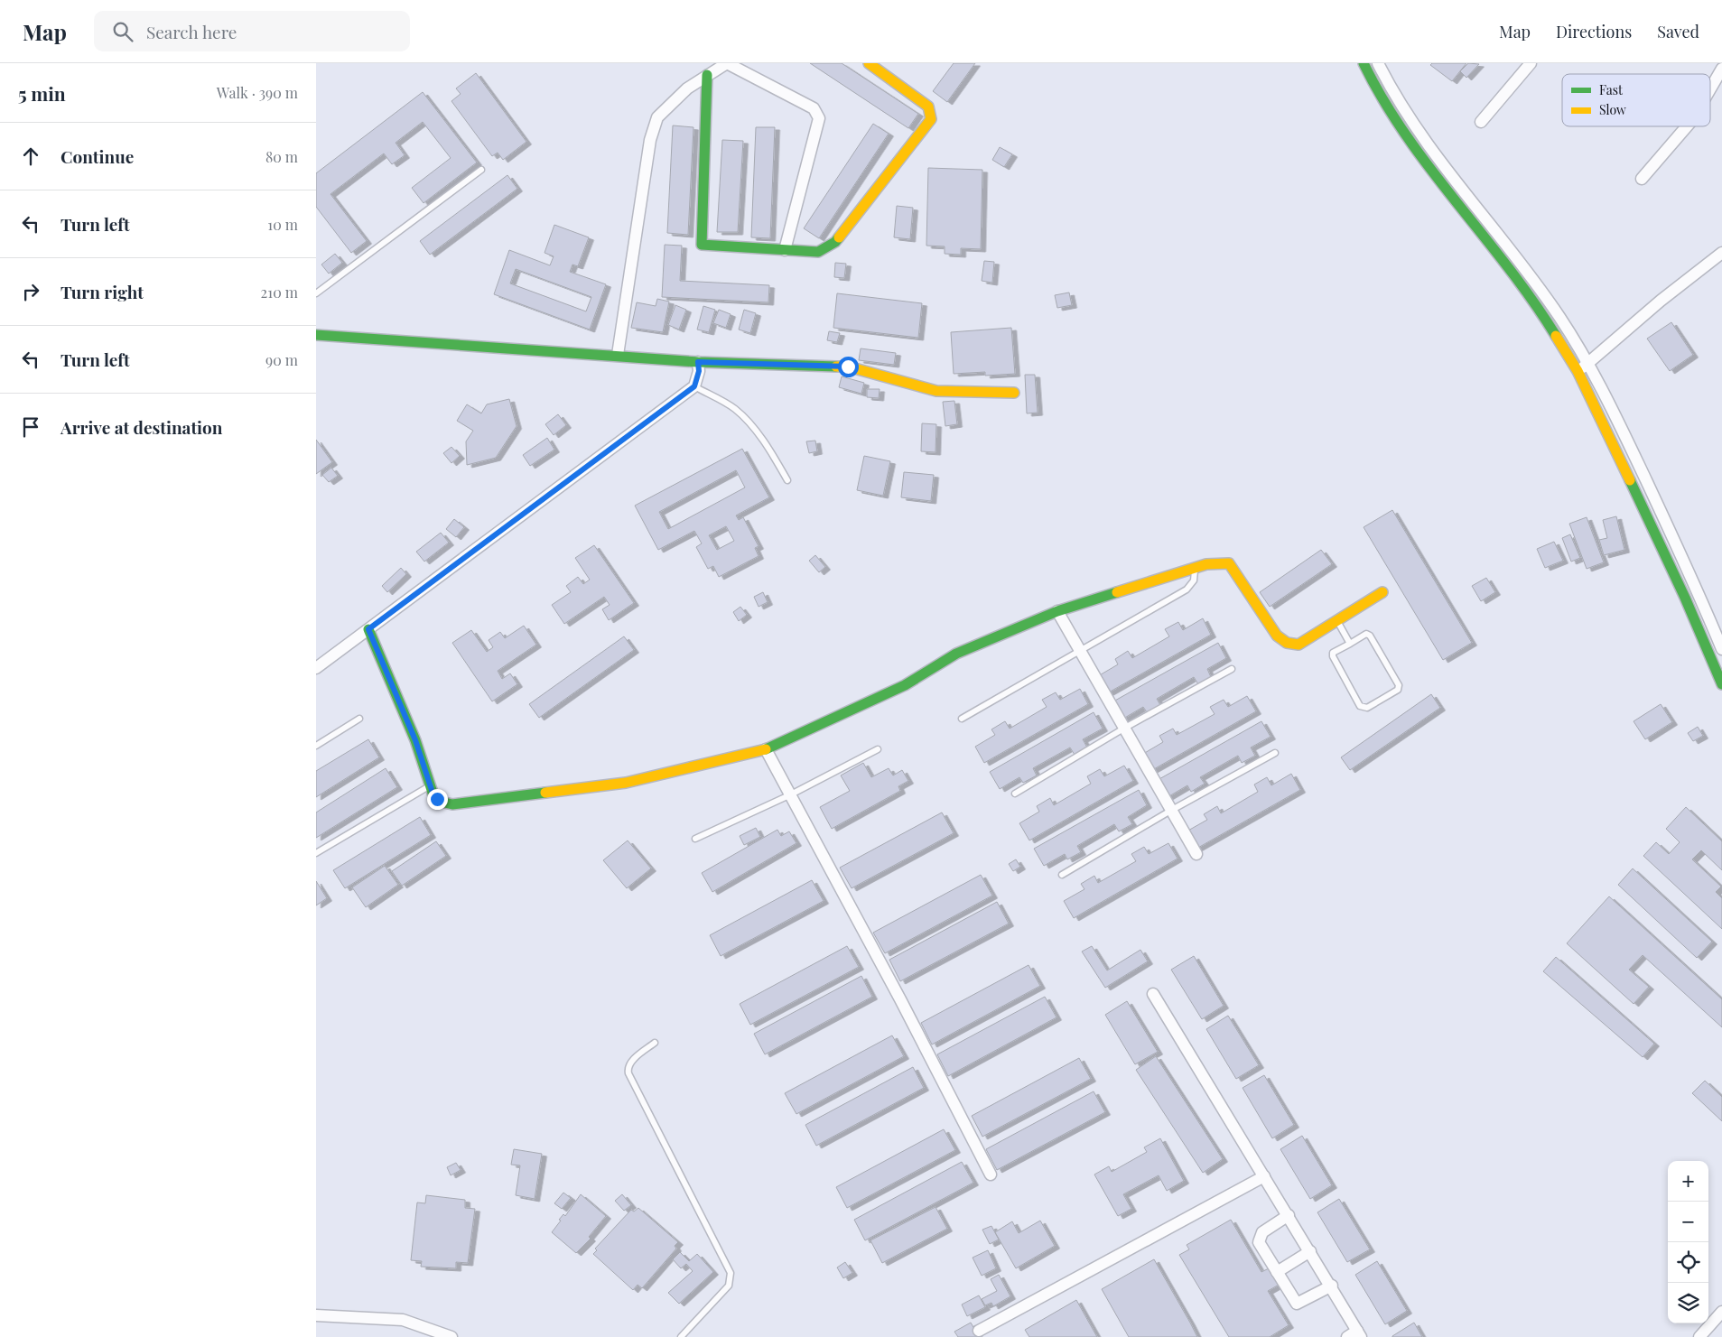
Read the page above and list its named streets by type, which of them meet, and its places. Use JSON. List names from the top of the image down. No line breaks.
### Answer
{"legend":["Fast","Slow"],"page":{"header":"Map","search":"Search here","nav":["Map","Directions","Saved"],"heading":["5 min","Walk · 390 m"],"list":[["Continue","80 m"],["Turn left","10 m"],["Turn right","210 m"],["Turn left","90 m"],"Arrive at destination"],"map_buttons":["+","−"]}}
